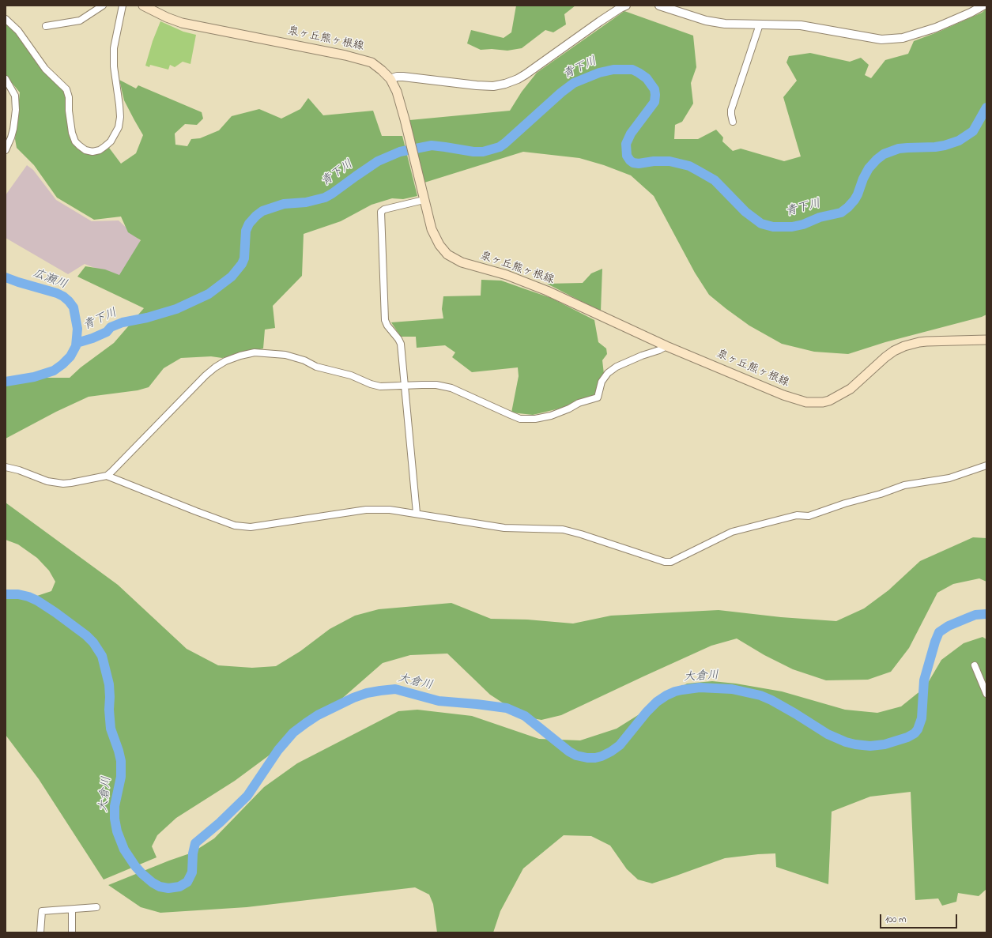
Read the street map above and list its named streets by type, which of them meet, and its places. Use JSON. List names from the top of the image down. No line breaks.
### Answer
{"streets":{"main road":["泉ヶ丘熊ヶ根線"]},"water":["青下川","広瀬川","大倉川"],"scale_bar":"100 m"}
